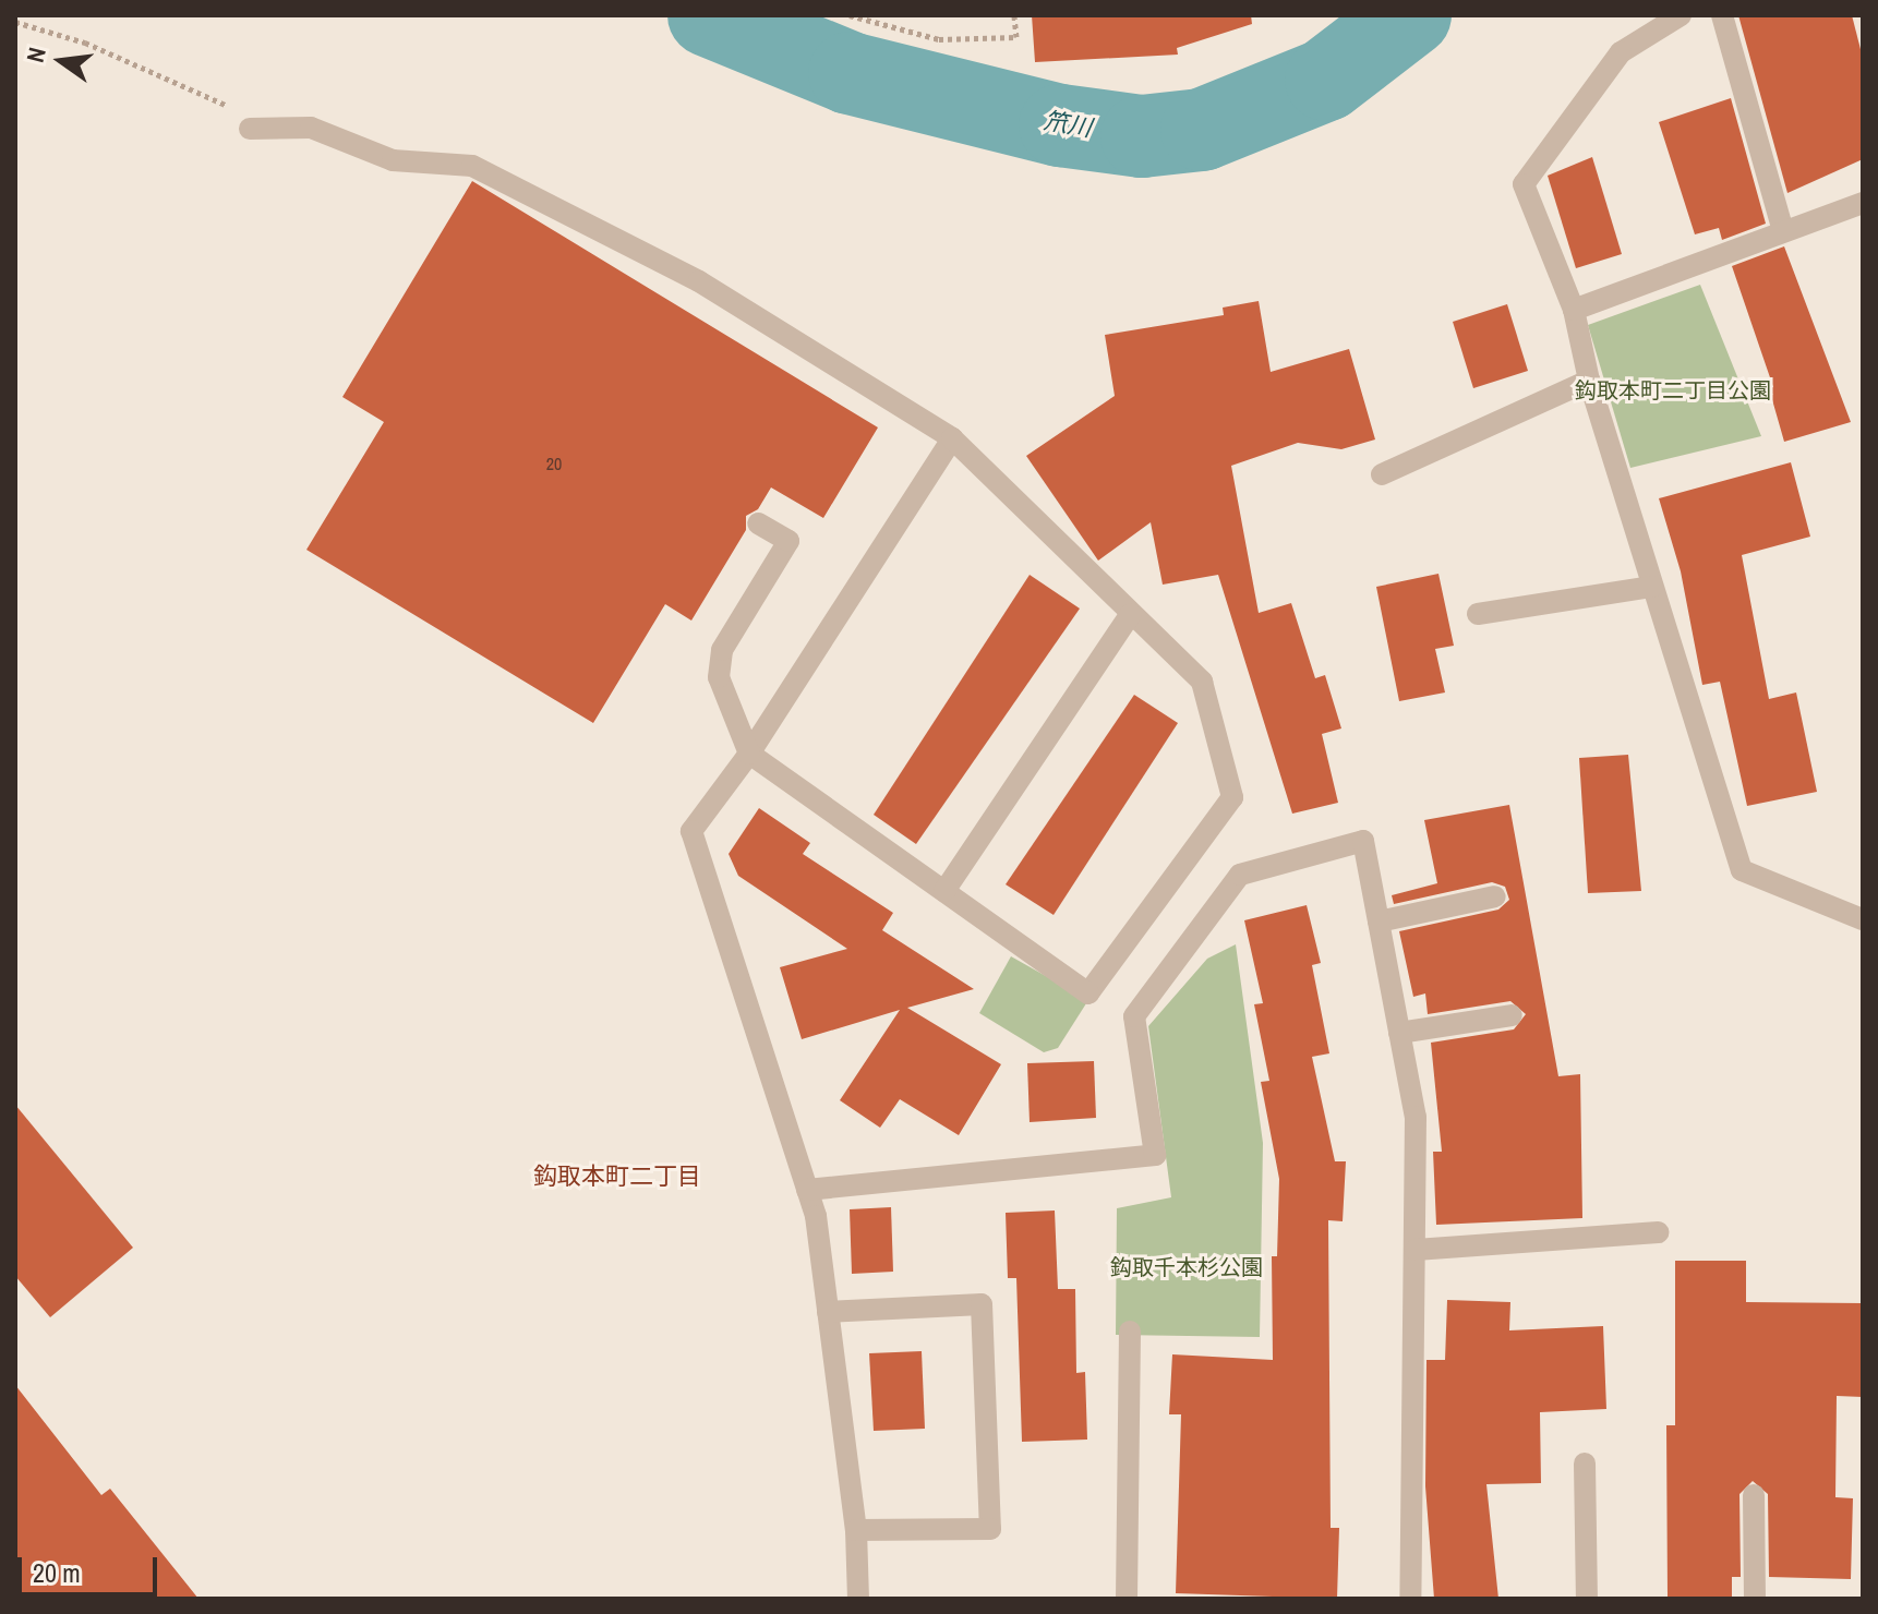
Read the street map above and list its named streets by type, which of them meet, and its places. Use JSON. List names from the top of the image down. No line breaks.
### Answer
{"districts":["鈎取本町二丁目"],"water":["笊川"],"parks":["鈎取本町二丁目公園","鈎取千本杉公園"],"house_numbers":["20"],"scale_bar":"20 m","north":"left"}
